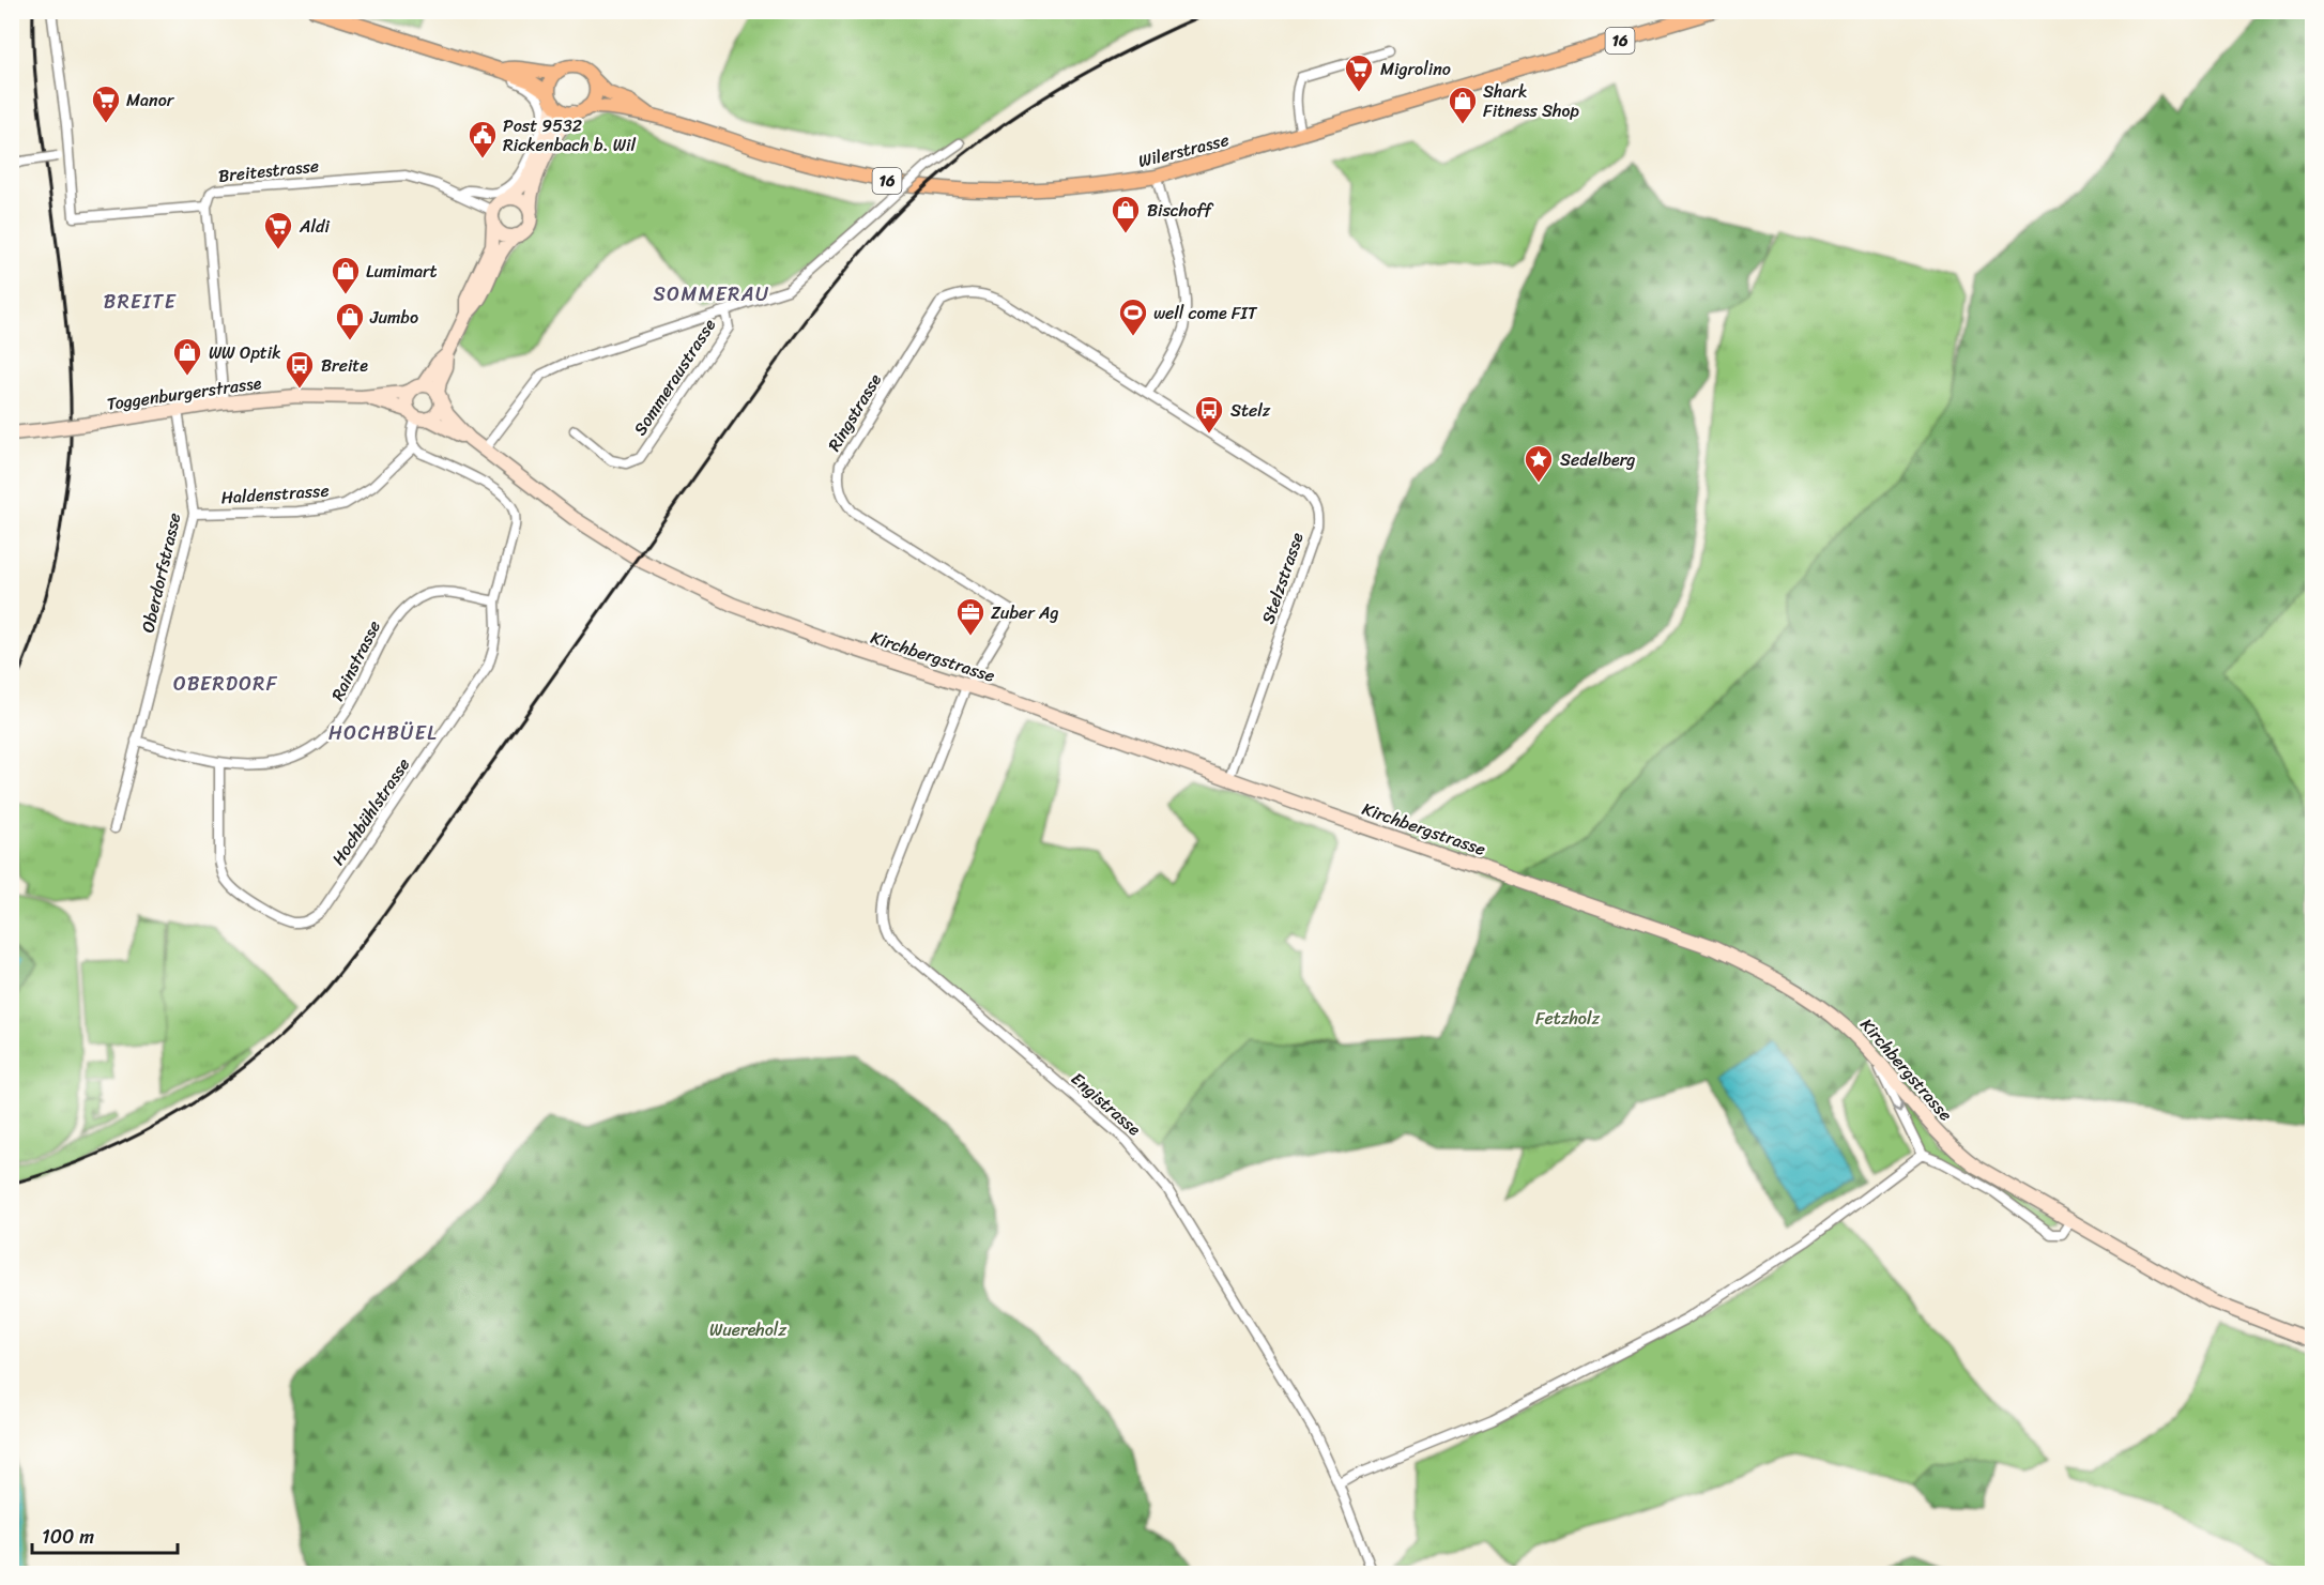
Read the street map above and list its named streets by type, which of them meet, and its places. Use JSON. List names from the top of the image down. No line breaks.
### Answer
{"streets":{"main road":["16","Wilerstrasse","Toggenburgerstrasse","Kirchbergstrasse"],"street":["Breitestrasse","Sommeraustrasse","Ringstrasse","Haldenstrasse","Oberdorfstrasse","Stelzstrasse","Rainstrasse","Hochbühlstrasse","Engistrasse"]},"crossings":[["Breitestrasse","Toggenburgerstrasse"],["Sommeraustrasse","Kirchbergstrasse"],["Toggenburgerstrasse","Oberdorfstrasse"],["Toggenburgerstrasse","Kirchbergstrasse"],["Ringstrasse","Stelzstrasse"],["Ringstrasse","Kirchbergstrasse"],["Ringstrasse","Engistrasse"],["Haldenstrasse","Oberdorfstrasse"],["Haldenstrasse","Hochbühlstrasse"],["Oberdorfstrasse","Rainstrasse"],["Stelzstrasse","Kirchbergstrasse"],["Kirchbergstrasse","Engistrasse"],["Rainstrasse","Hochbühlstrasse"]],"districts":["SOMMERAU","BREITE","OBERDORF","HOCHBÜEL"],"parks":["Fetzholz","Wuereholz"],"places":{"supermarket":["Migrolino","Manor","Aldi"],"shop":["Shark Fitness Shop","Bischoff","Lumimart","Jumbo","WW Optik"],"public building":["Post 9532 Rickenbach b. Wil"],"sports":["well come FIT"],"bus stop":["Breite","Stelz"],"place":["Sedelberg"],"office":["Zuber Ag"]},"scale_bar":"100 m"}
